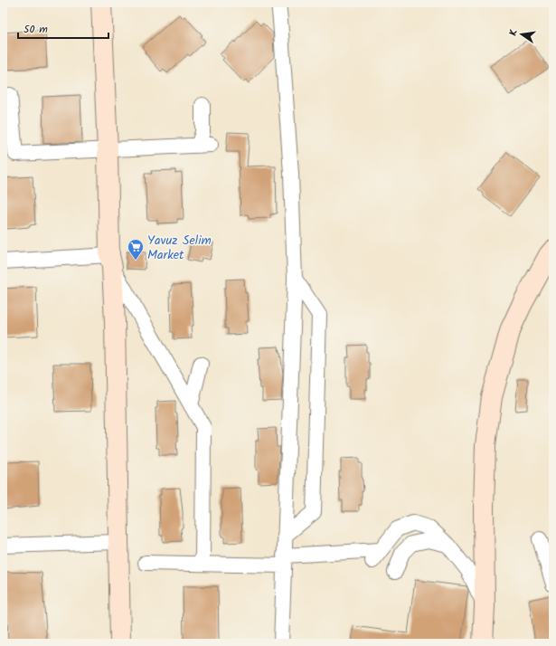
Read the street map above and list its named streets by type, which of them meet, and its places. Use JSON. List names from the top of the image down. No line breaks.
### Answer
{"places":{"supermarket":["Yavuz Selim Market"]},"scale_bar":"50 m","north":"left"}
